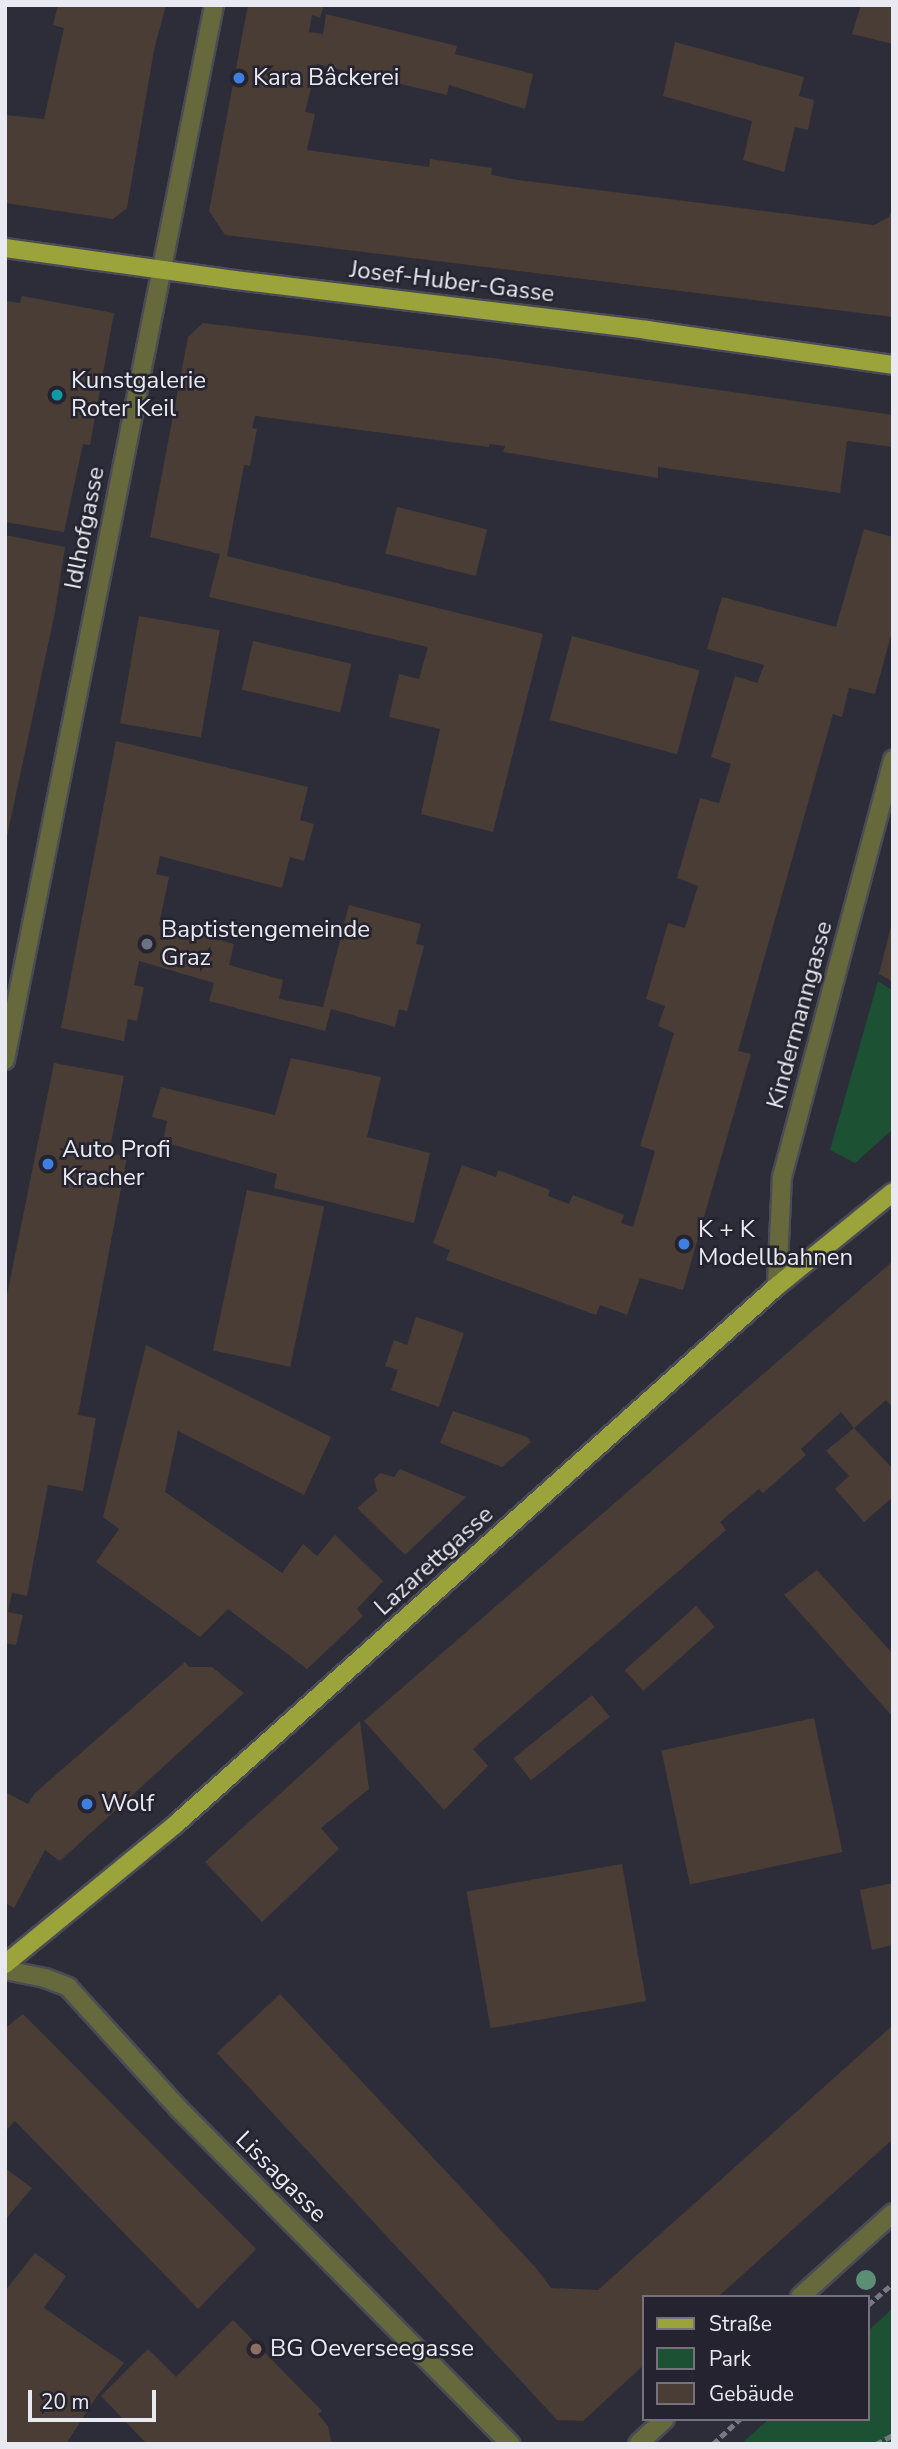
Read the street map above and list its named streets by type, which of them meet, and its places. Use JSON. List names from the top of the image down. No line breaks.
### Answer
{"streets":{"main road":["Josef-Huber-Gasse","Lazarettgasse"],"street":["Idlhofgasse","Kindermanngasse","Lissagasse"]},"crossings":[["Josef-Huber-Gasse","Idlhofgasse"],["Kindermanngasse","Lazarettgasse"]],"places":["Kara Bâckerei","Kunstgalerie Roter Keil","Baptistengemeinde Graz","Auto Profi Kracher","K + K Modellbahnen","Wolf","BG Oeverseegasse"],"legend":["Straße","Park","Gebäude"],"scale_bar":"20 m"}
